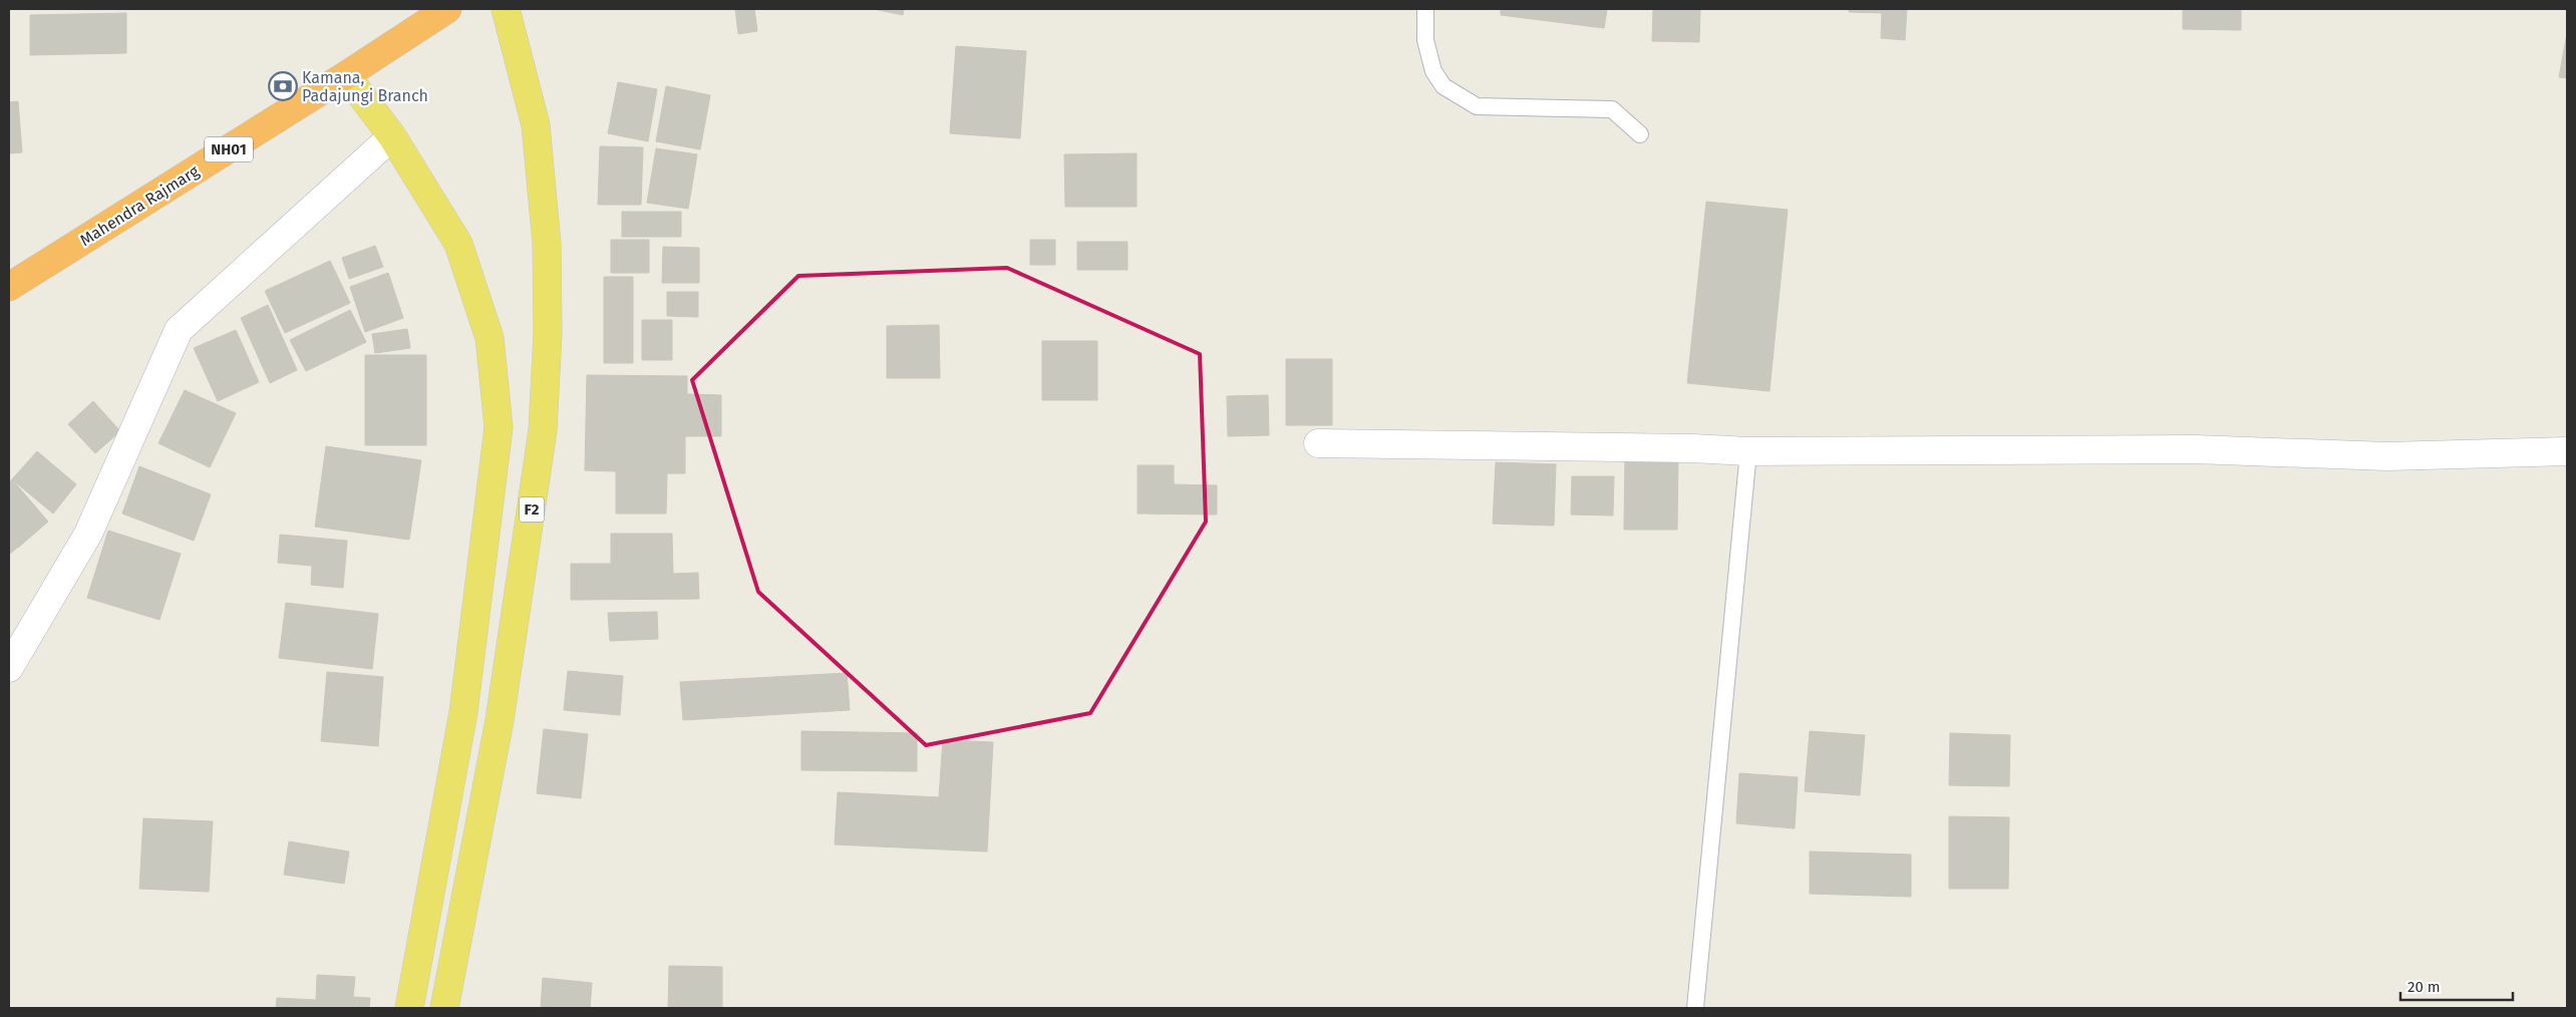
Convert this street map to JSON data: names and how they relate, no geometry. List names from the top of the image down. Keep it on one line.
{"streets":{"highway":["NH01","Mahendra Rajmarg"],"main road":["F2"]},"places":{"bank":["Kamana, Padajungi Branch"]},"scale_bar":"20 m"}
